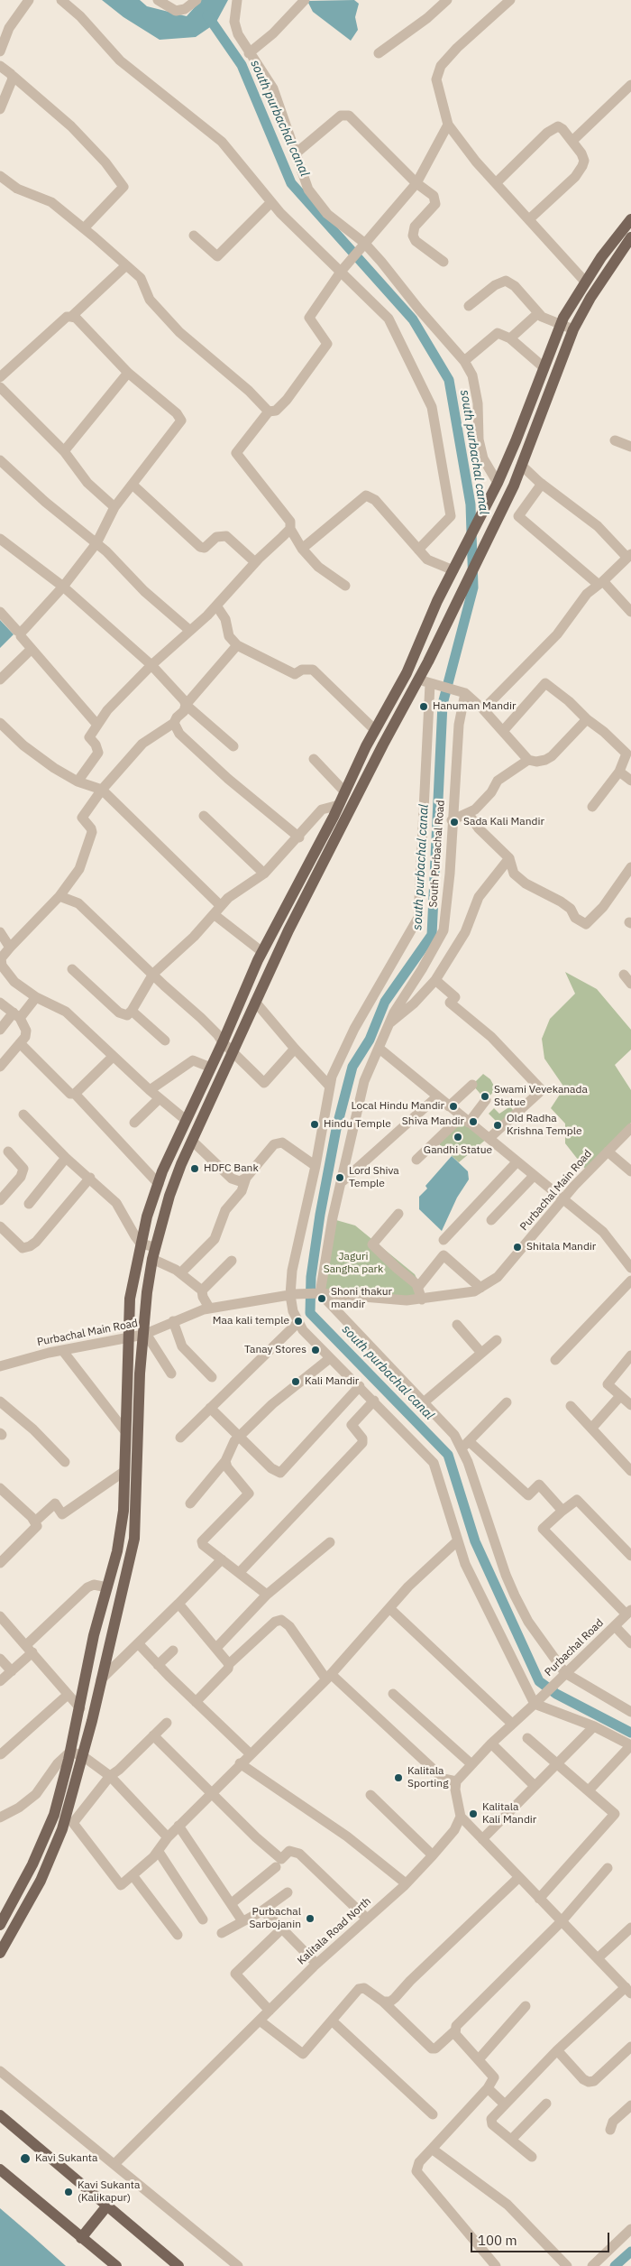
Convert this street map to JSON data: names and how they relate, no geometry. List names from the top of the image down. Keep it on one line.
{"streets":{"street":["South Purbachal Road","Purbachal Main Road","Purbachal Road","Kalitala Road North"]},"crossings":[["South Purbachal Road","Purbachal Main Road"]],"water":["south purbachal canal"],"parks":["Jaguri Sangha park"],"places":["Hanuman Mandir","Sada Kali Mandir","Swami Vevekanada Statue","Local Hindu Mandir","Shiva Mandir","Hindu Temple","Old Radha Krishna Temple","Gandhi Statue","HDFC Bank","Lord Shiva Temple","Shitala Mandir","Shoni thakur mandir","Maa kali temple","Tanay Stores","Kali Mandir","Kalitala Sporting","Kalitala Kali Mandir","Purbachal Sarbojanin","Kavi Sukanta","Kavi Sukanta (Kalikapur)"],"scale_bar":"100 m"}
